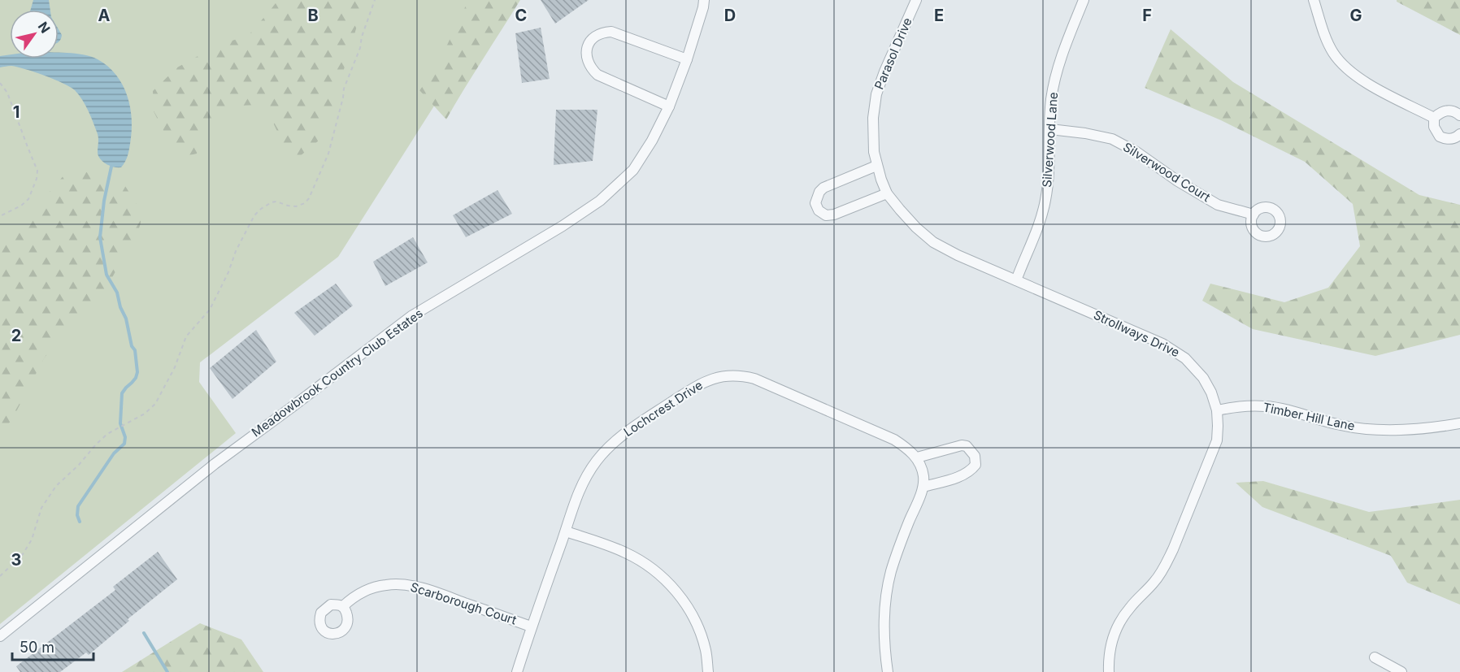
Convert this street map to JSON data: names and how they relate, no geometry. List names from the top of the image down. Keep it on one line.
{"streets":{"street":["Parasol Drive","Silverwood Lane","Silverwood Court","Strollways Drive","Meadowbrook Country Club Estates","Lochcrest Drive","Timber Hill Lane","Scarborough Court"]},"crossings":[["Parasol Drive","Strollways Drive"],["Silverwood Lane","Silverwood Court"],["Silverwood Lane","Strollways Drive"],["Strollways Drive","Timber Hill Lane"],["Lochcrest Drive","Scarborough Court"]],"scale_bar":"50 m","north":"top right","grid":{"columns":["A","B","C","D","E","F","G"],"rows":["1","2","3"]}}
